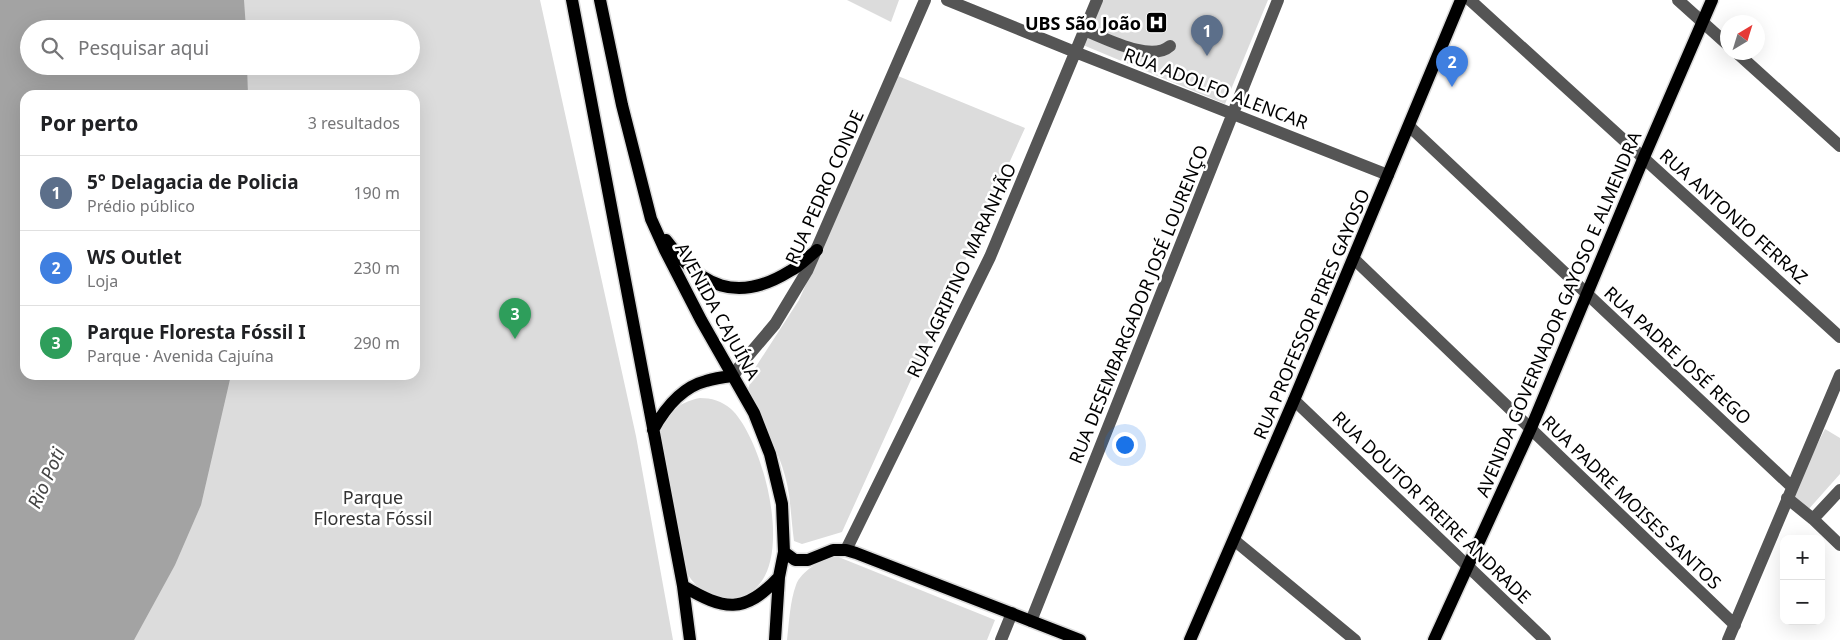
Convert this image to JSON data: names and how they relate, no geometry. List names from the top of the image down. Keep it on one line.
{"streets":{"main road":["AVENIDA CAJUÍNA","RUA PROFESSOR PIRES GAYOSO","AVENIDA GOVERNADOR GAYOSO E ALMENDRA"],"street":["RUA ADOLFO ALENCAR","RUA PEDRO CONDE","RUA ANTONIO FERRAZ","RUA AGRIPINO MARANHÃO","RUA DESEMBARGADOR JOSÉ LOURENÇO","RUA PADRE JOSÉ REGO","RUA PADRE MOISES SANTOS","RUA DOUTOR FREIRE ANDRADE"]},"crossings":[["RUA ADOLFO ALENCAR","RUA AGRIPINO MARANHÃO"],["RUA ADOLFO ALENCAR","RUA DESEMBARGADOR JOSÉ LOURENÇO"],["RUA ADOLFO ALENCAR","RUA PROFESSOR PIRES GAYOSO"],["RUA PEDRO CONDE","AVENIDA CAJUÍNA"],["RUA ANTONIO FERRAZ","AVENIDA GOVERNADOR GAYOSO E ALMENDRA"],["RUA PROFESSOR PIRES GAYOSO","RUA PADRE JOSÉ REGO"],["RUA PROFESSOR PIRES GAYOSO","RUA PADRE MOISES SANTOS"],["RUA PROFESSOR PIRES GAYOSO","RUA DOUTOR FREIRE ANDRADE"],["AVENIDA GOVERNADOR GAYOSO E ALMENDRA","RUA PADRE JOSÉ REGO"],["AVENIDA GOVERNADOR GAYOSO E ALMENDRA","RUA PADRE MOISES SANTOS"],["AVENIDA GOVERNADOR GAYOSO E ALMENDRA","RUA DOUTOR FREIRE ANDRADE"]],"water":["Rio Poti"],"parks":["Parque Floresta Fóssil"],"places":{"hospital":["UBS São João"]},"north":"top right","page":{"pins":["1","2","3"],"search":"Pesquisar aqui","heading":["Por perto","3 resultados"],"list":[{"mark":"1","name":"5° Delagacia de Policia","note":"Prédio público","value":"190 m"},{"mark":"2","name":"WS Outlet","note":"Loja","value":"230 m"},{"mark":"3","name":"Parque Floresta Fóssil I","note":"Parque · Avenida Cajuína","value":"290 m"}],"map_buttons":["+","−"]}}
